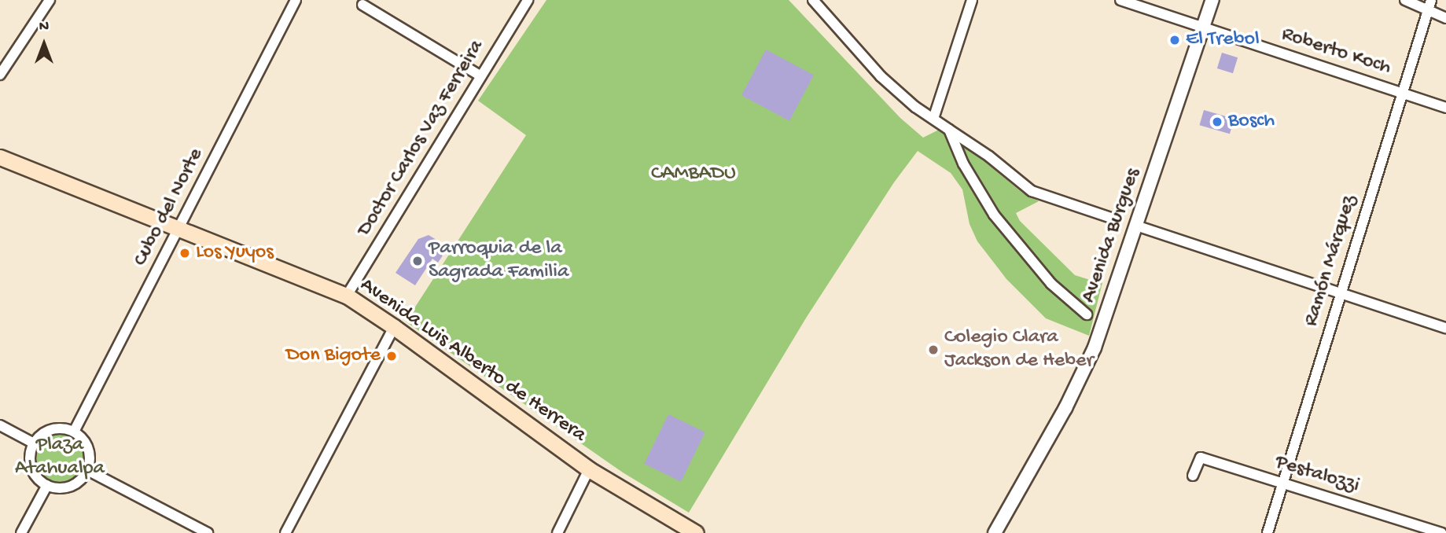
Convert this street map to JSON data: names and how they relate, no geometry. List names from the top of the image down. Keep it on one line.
{"streets":{"main road":["Avenida Luis Alberto de Herrera"],"street":["Roberto Koch","Doctor Carlos Vaz Ferreira","Cubo del Norte","Avenida Burgues","Ramón Márquez","Pestalozzi"]},"crossings":[["Roberto Koch","Avenida Burgues"],["Roberto Koch","Ramón Márquez"],["Doctor Carlos Vaz Ferreira","Avenida Luis Alberto de Herrera"],["Cubo del Norte","Avenida Luis Alberto de Herrera"],["Ramón Márquez","Pestalozzi"]],"parks":["CAMBADU","Plaza Atahualpa"],"places":["El Trebol","Bosch","Los Yuyos","Parroquia de la Sagrada Familia","Colegio Clara Jackson de Heber","Don Bigote"],"north":"top"}
